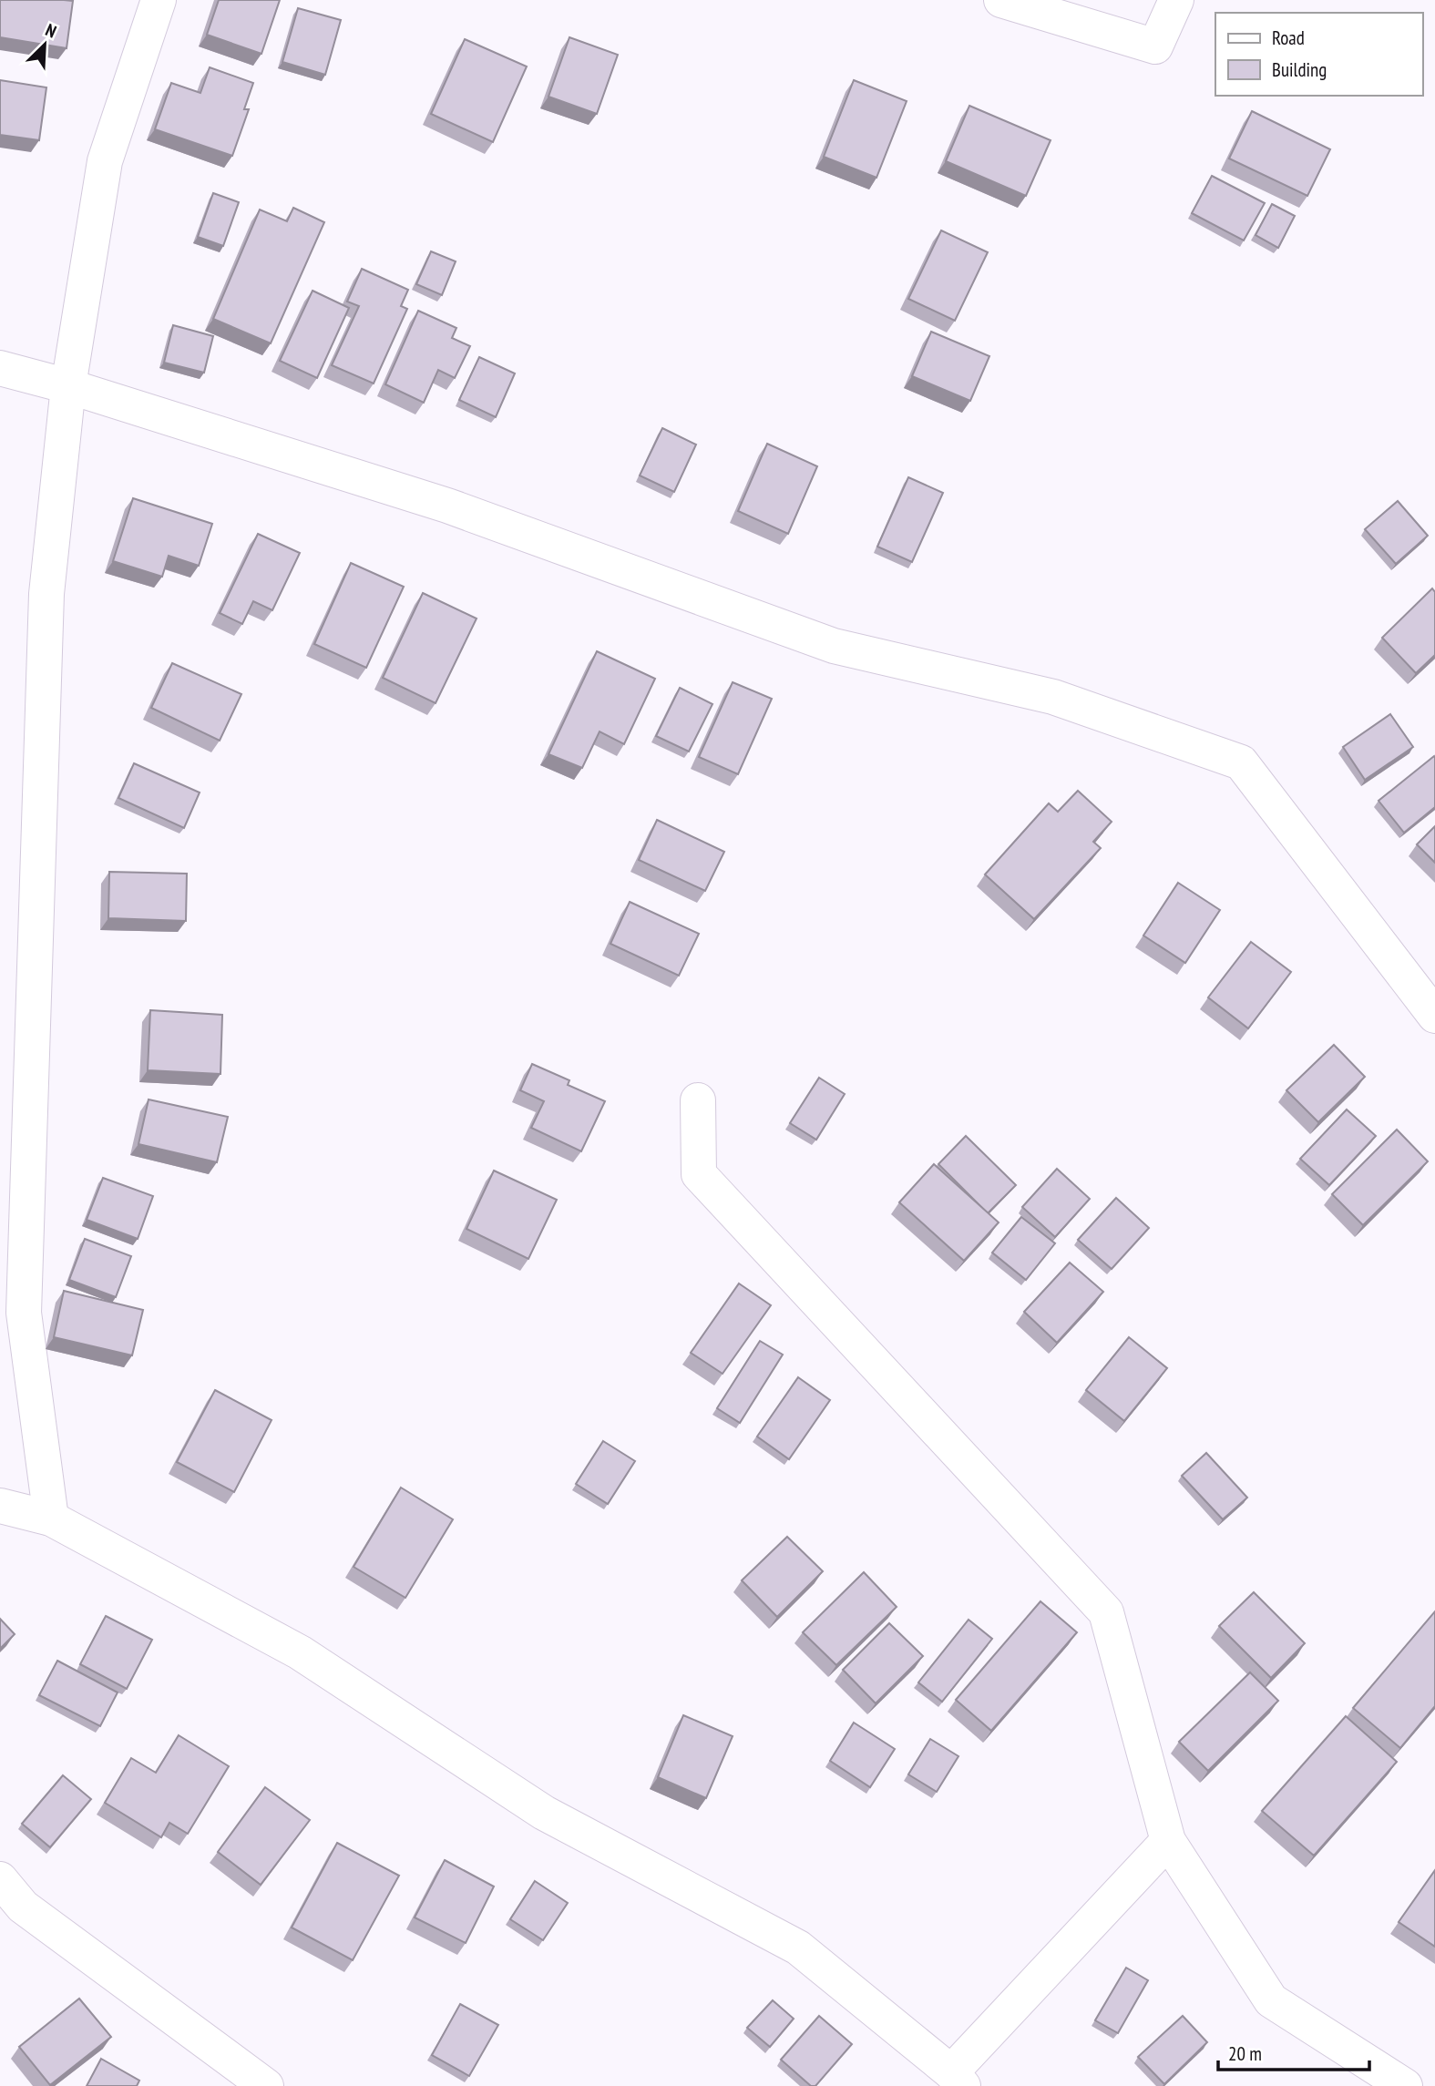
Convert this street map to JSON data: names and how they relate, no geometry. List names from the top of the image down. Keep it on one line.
{"legend":["Road","Building"],"scale_bar":"20 m","north":"top right"}
